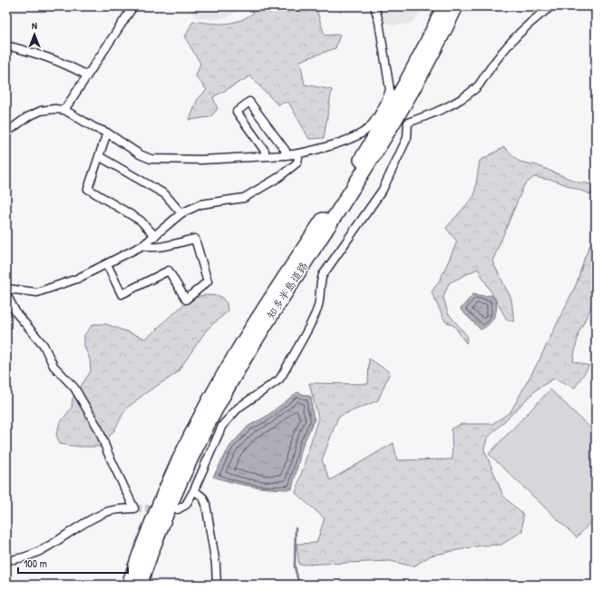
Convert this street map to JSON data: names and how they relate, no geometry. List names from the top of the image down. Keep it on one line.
{"streets":{"highway":["知多半島道路"]},"scale_bar":"100 m","north":"top"}
